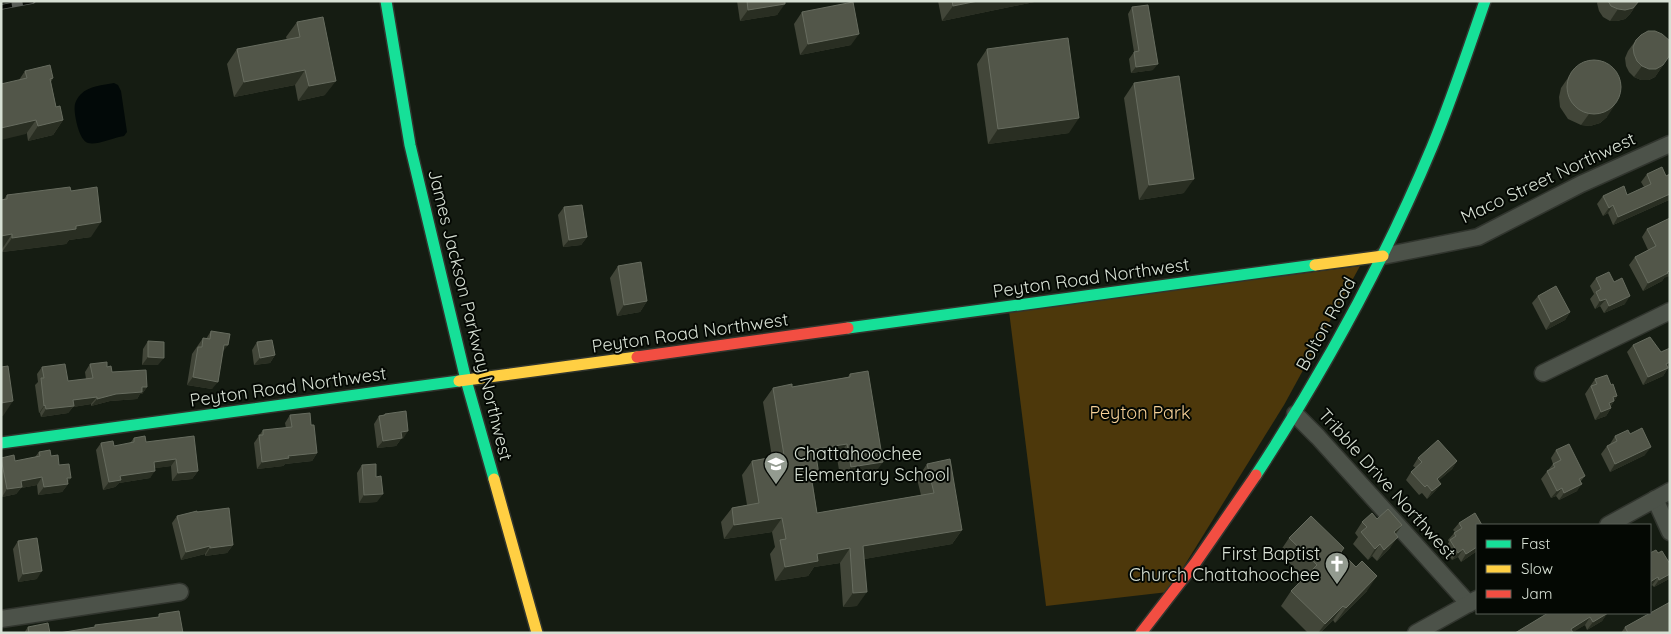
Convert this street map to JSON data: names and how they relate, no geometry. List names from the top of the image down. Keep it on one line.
{"streets":{"street":["Maco Street Northwest","Peyton Road Northwest","James Jackson Parkway Northwest","Bolton Road","Tribble Drive Northwest"]},"crossings":[["Maco Street Northwest","Peyton Road Northwest"],["Maco Street Northwest","Bolton Road"],["Peyton Road Northwest","James Jackson Parkway Northwest"],["Peyton Road Northwest","Bolton Road"],["Bolton Road","Tribble Drive Northwest"]],"parks":["Peyton Park"],"places":{"school or university":["Chattahoochee Elementary School"],"church":["First Baptist Church Chattahoochee"]},"legend":["Fast","Slow","Jam"]}
